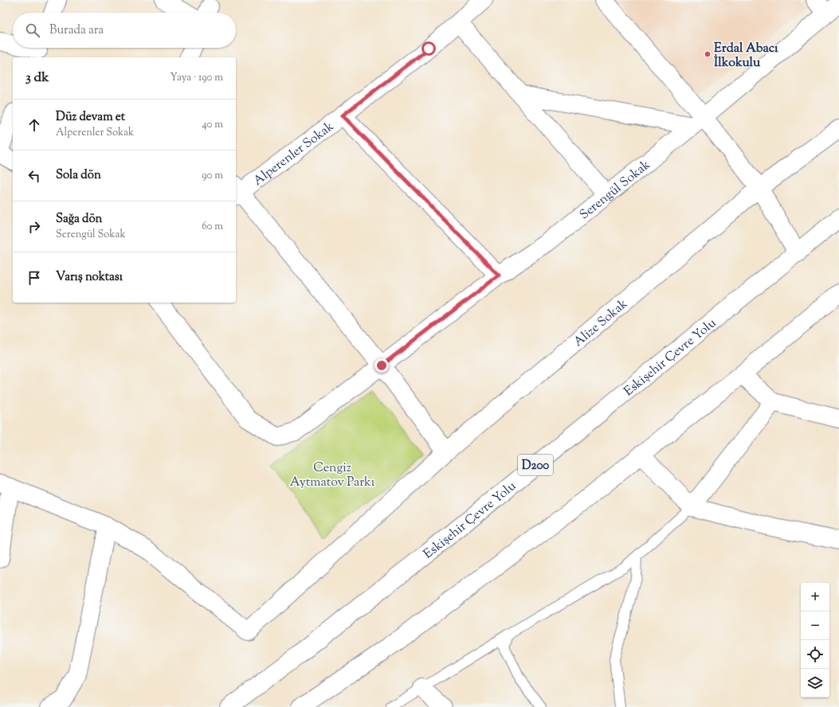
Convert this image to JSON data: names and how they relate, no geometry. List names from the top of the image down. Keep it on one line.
{"streets":{"main road":["Alperenler Sokak","Serengül Sokak","Alize Sokak","Eskişehir Çevre Yolu","D200"]},"parks":["Cengiz Aytmatov Parkı"],"places":["Erdal Abacı İlkokulu"],"page":{"search":"Burada ara","heading":["3 dk","Yaya · 190 m"],"list":[["Düz devam et","Alperenler Sokak","40 m"],["Sola dön","90 m"],["Sağa dön","Serengül Sokak","60 m"],"Varış noktası"],"map_buttons":["+","−"]}}
